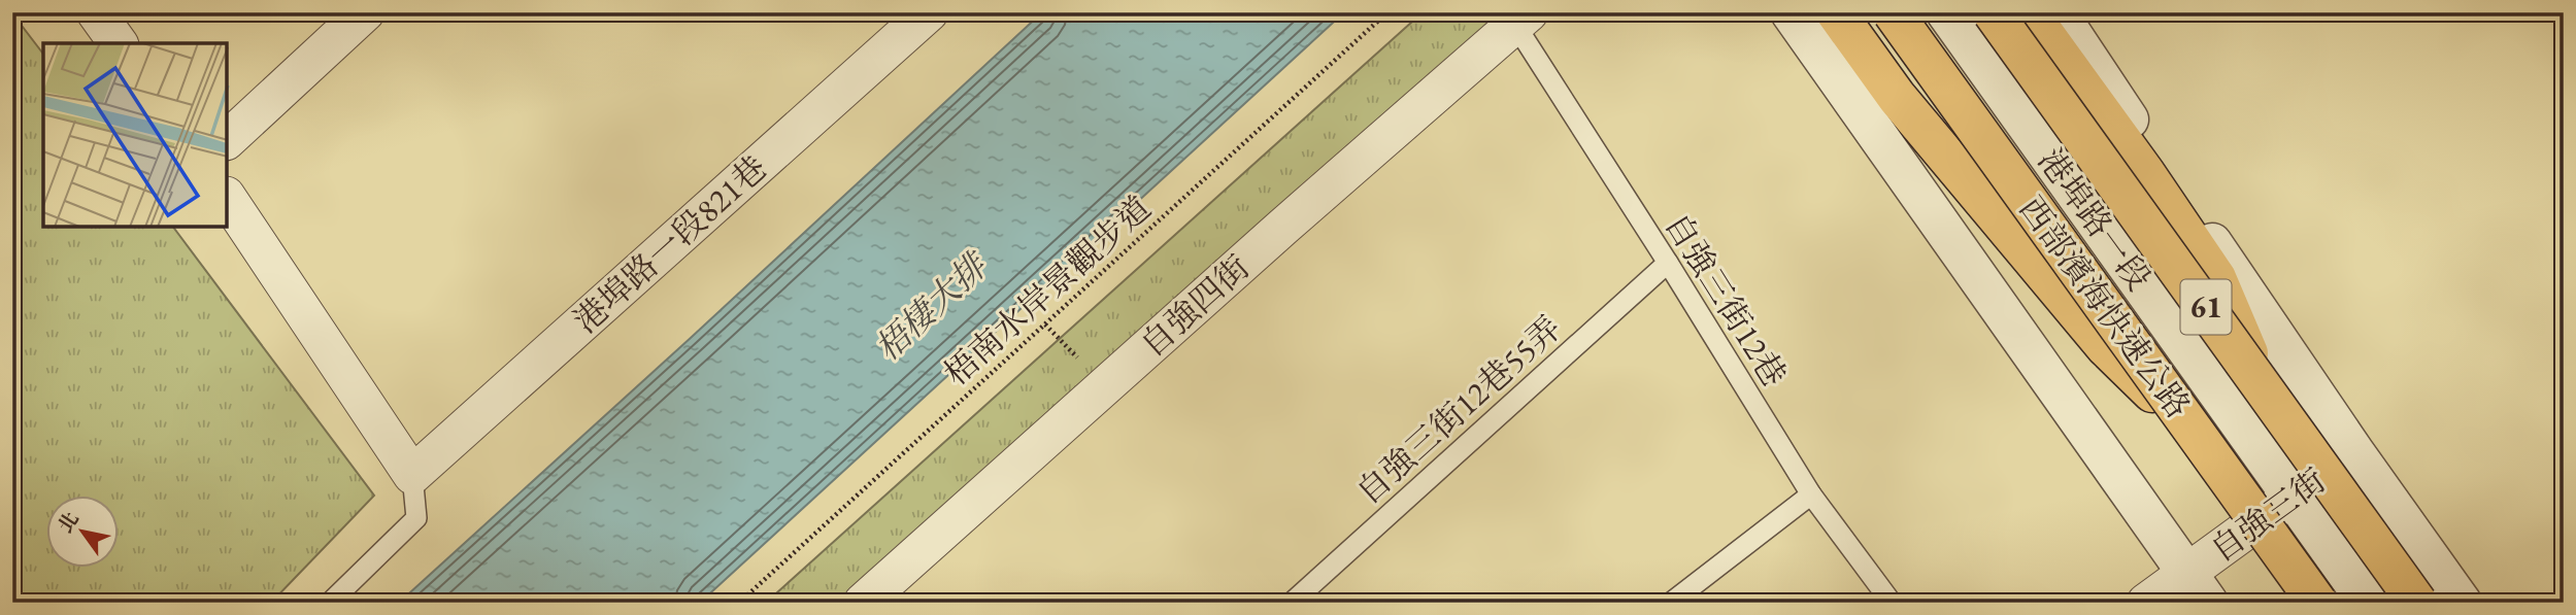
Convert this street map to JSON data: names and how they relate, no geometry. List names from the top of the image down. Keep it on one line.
{"streets":{"highway":["西部濱海快速公路","61"],"street":["港埠路一段","港埠路一段821巷","自強四街","自強三街"],"lane":["自強三街12巷","自強三街12巷55弄"],"path":["梧南水岸景觀步道"]},"crossings":[["港埠路一段","自強三街"],["自強三街12巷","自強四街"],["自強三街12巷","自強三街12巷55弄"]],"water":["梧棲大排"],"north":"top left"}
